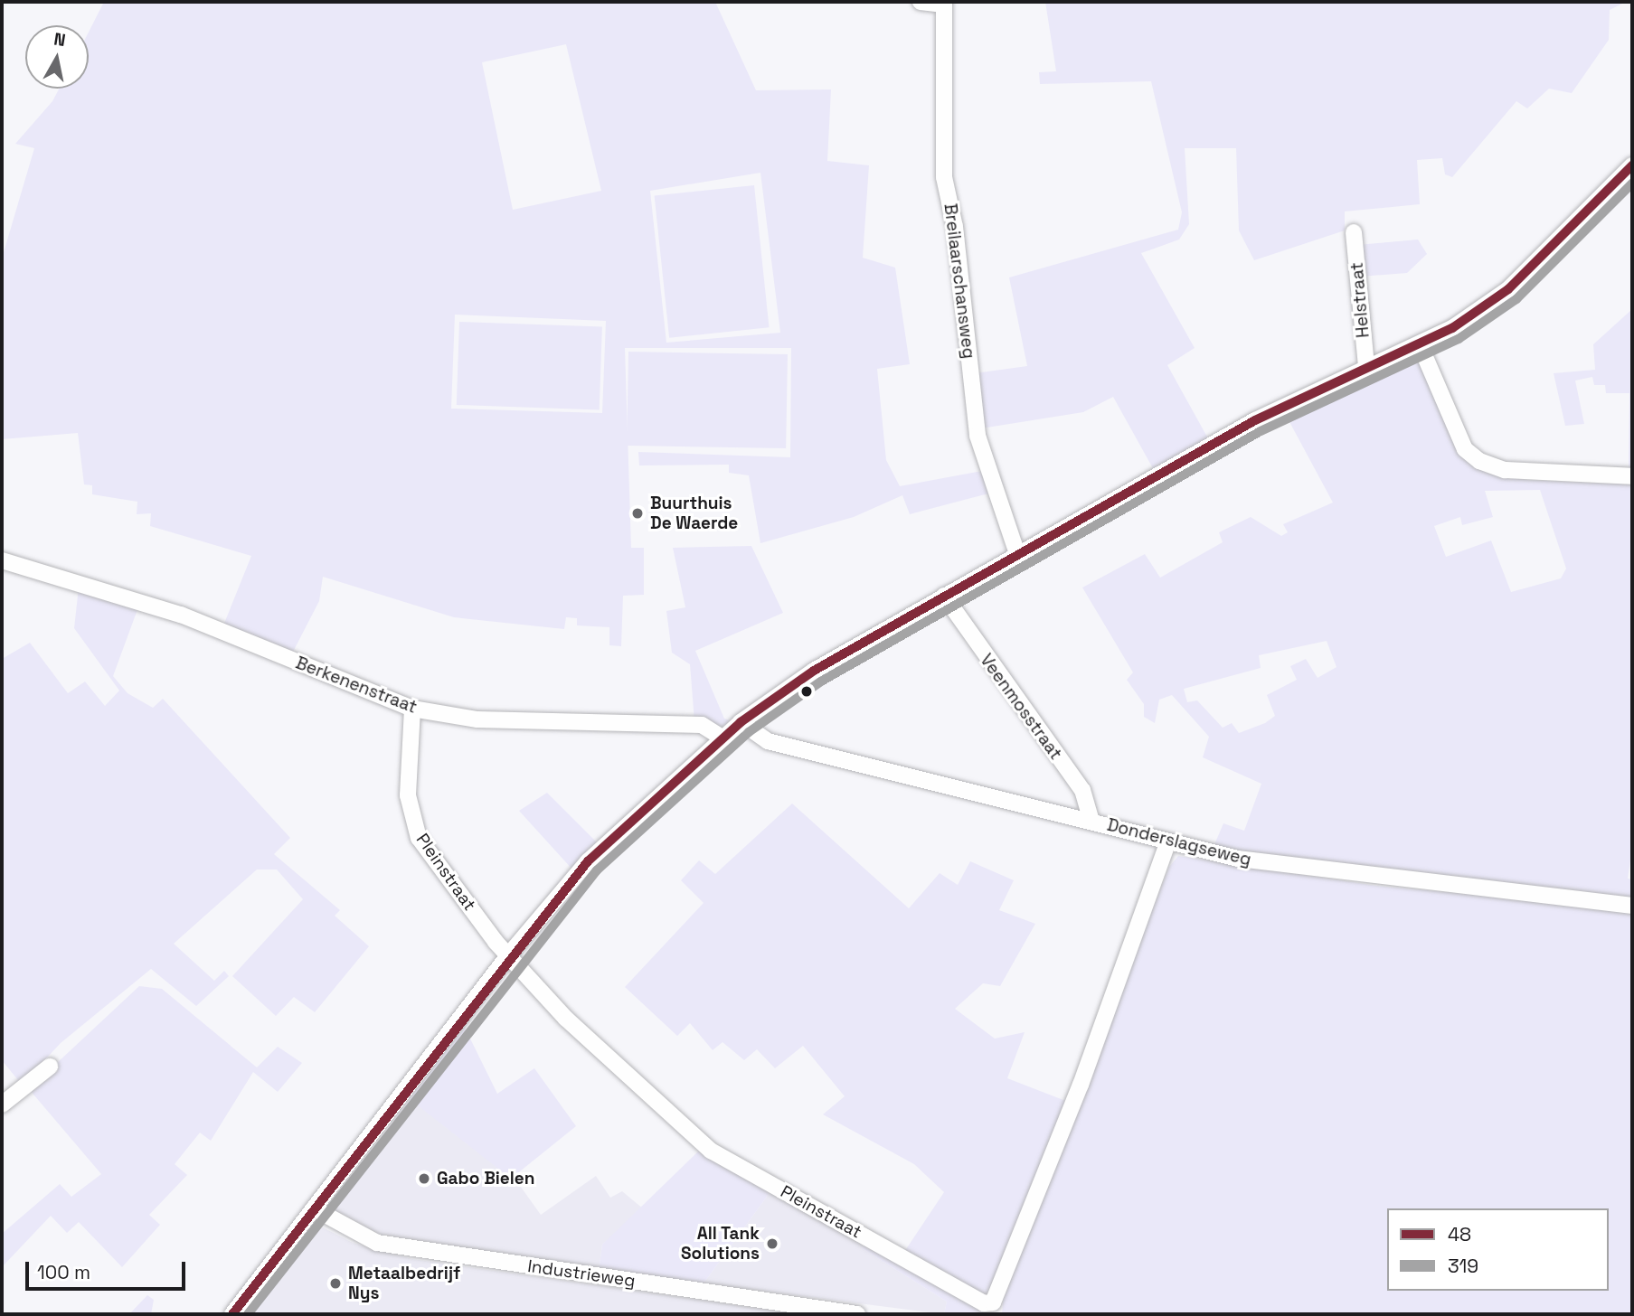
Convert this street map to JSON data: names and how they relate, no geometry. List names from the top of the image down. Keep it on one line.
{"streets":{"street":["Breilaarschansweg","Helstraat","Berkenenstraat","Veenmosstraat","Donderslagseweg","Pleinstraat","Industrieweg"]},"crossings":[["Berkenenstraat","Pleinstraat"],["Veenmosstraat","Donderslagseweg"],["Donderslagseweg","Pleinstraat"]],"places":["Buurthuis De Waerde","Gabo Bielen","All Tank Solutions","Metaalbedrijf Nys"],"lines":["transit line 48","transit line 319"],"legend":["48","319"],"scale_bar":"100 m","north":"top"}
